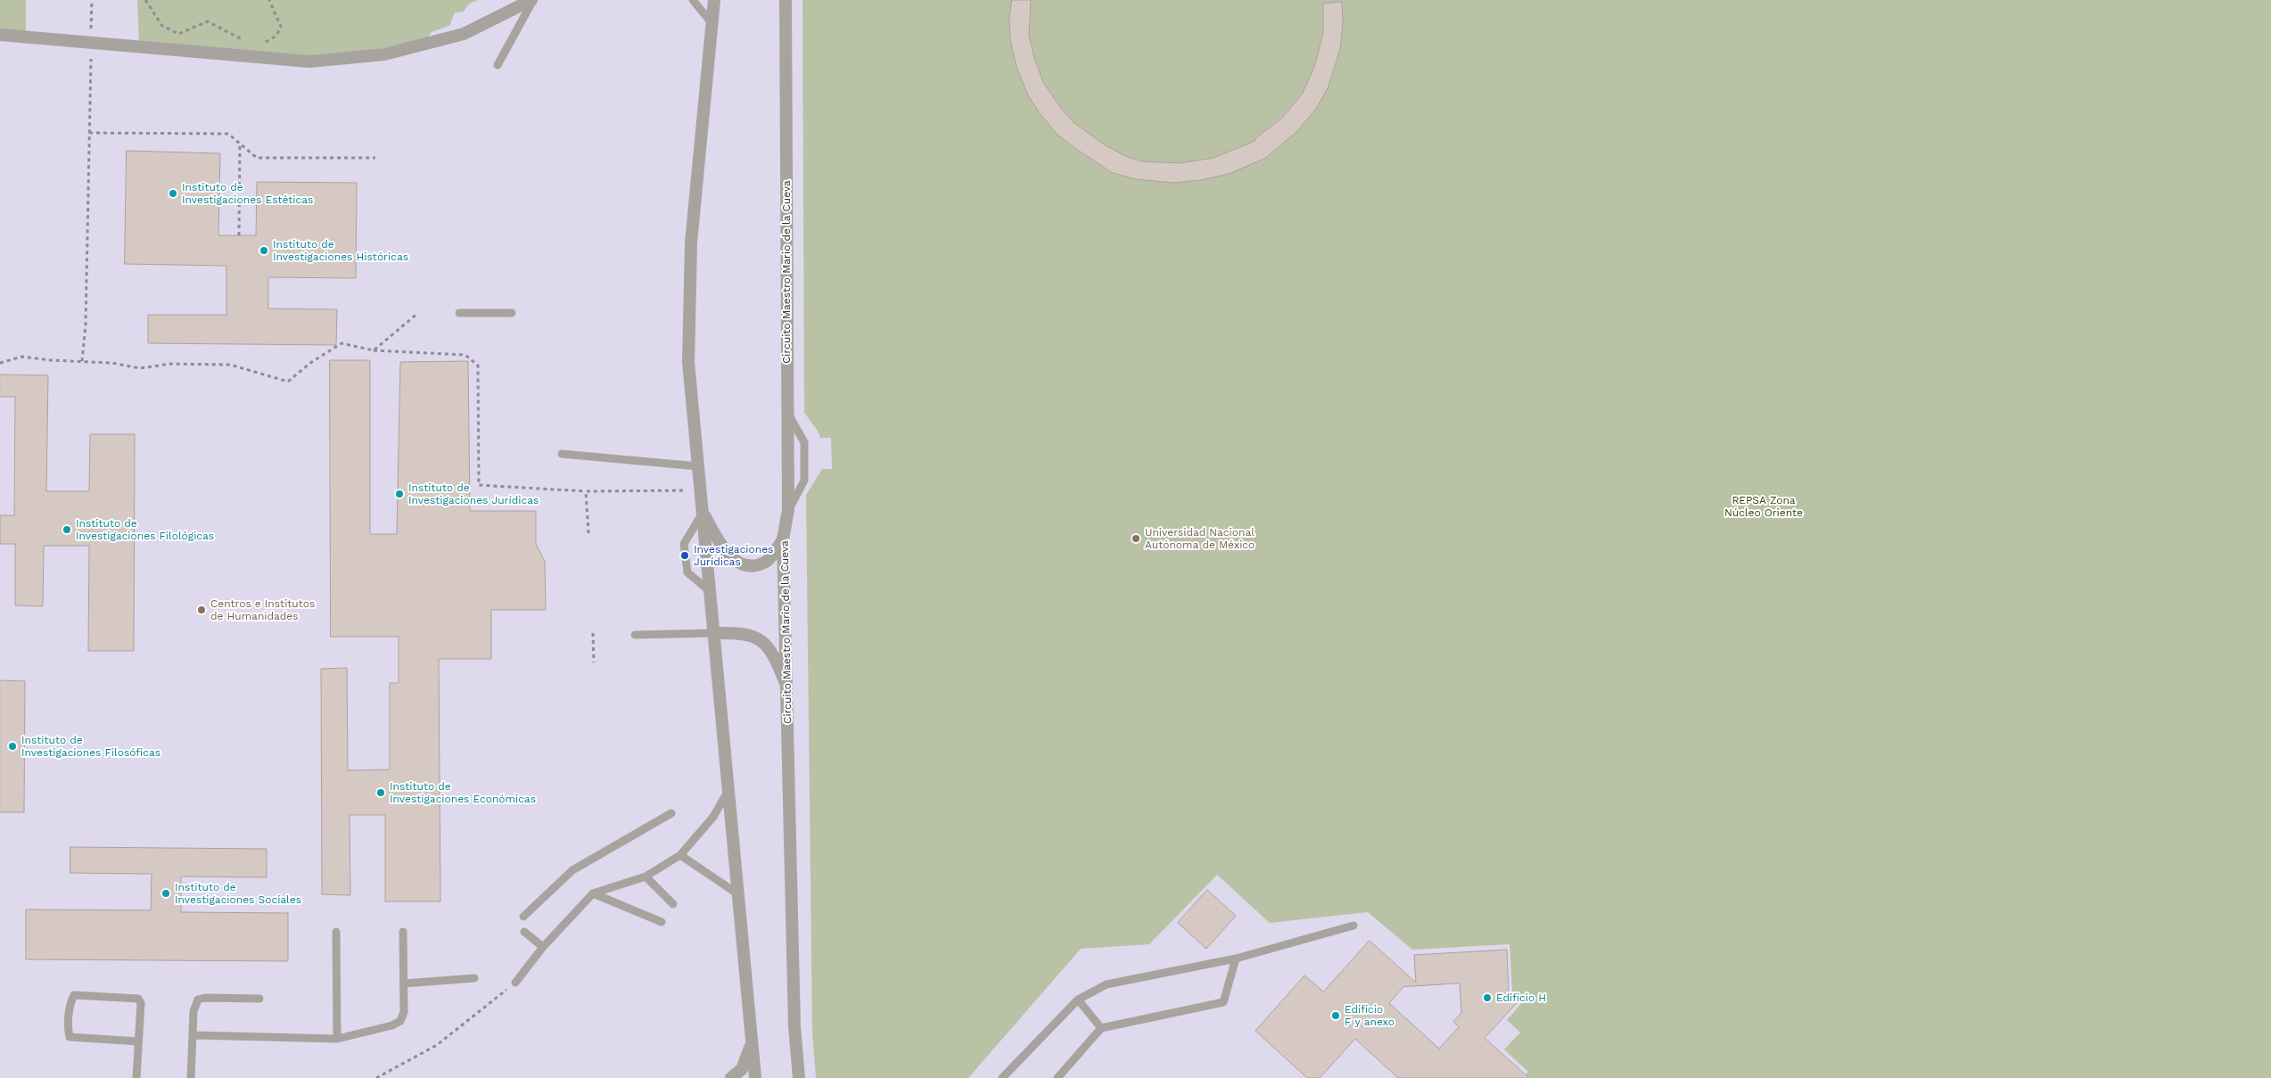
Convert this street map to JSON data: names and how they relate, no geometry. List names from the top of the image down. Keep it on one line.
{"streets":{"street":["Circuito Maestro Mario de la Cueva"]},"parks":["REPSA Zona Núcleo Oriente"],"places":["Instituto de Investigaciones Estéticas","Instituto de Investigaciones Históricas","Instituto de Investigaciones Jurídicas","Instituto de Investigaciones Filológicas","Universidad Nacional Autónoma de México","Investigaciones Jurídicas","Centros e Institutos de Humanidades","Instituto de Investigaciones Filosóficas","Instituto de Investigaciones Económicas","Instituto de Investigaciones Sociales","Edificio H","Edificio F y anexo"]}
